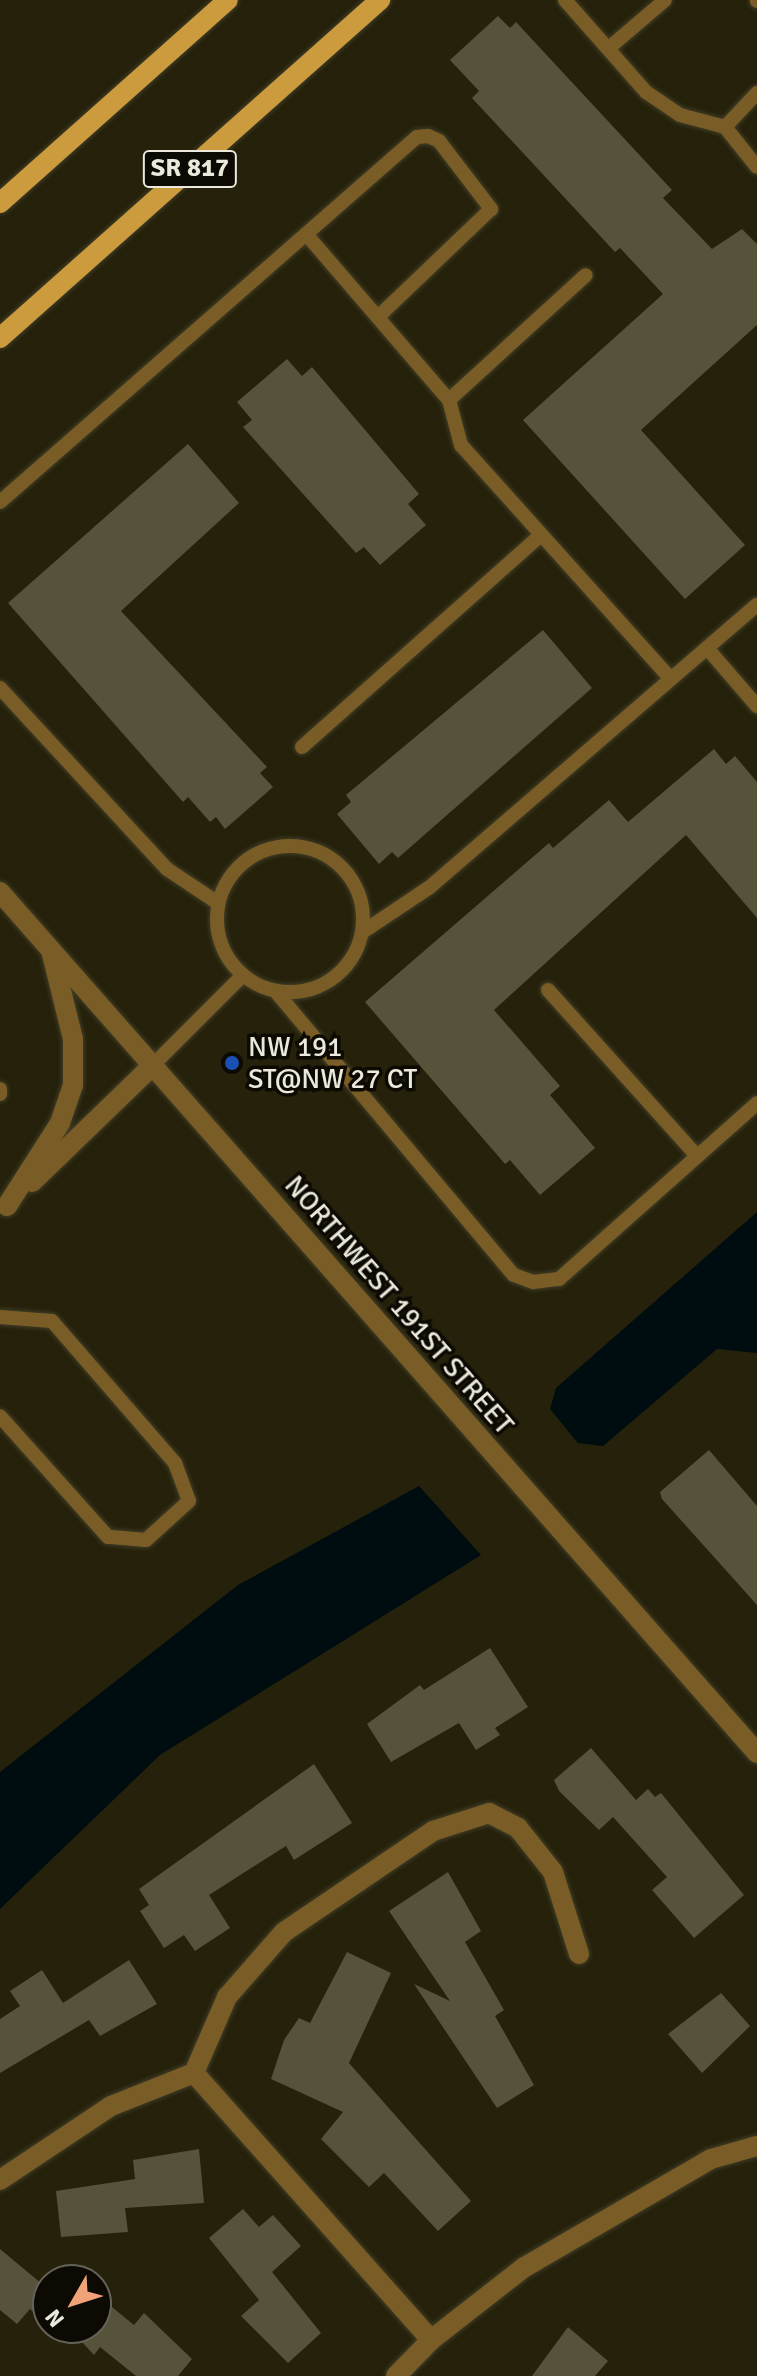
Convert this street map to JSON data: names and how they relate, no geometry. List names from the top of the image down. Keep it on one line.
{"streets":{"main road":["SR 817"],"street":["NORTHWEST 191ST STREET"]},"places":["NW 191 ST@NW 27 CT"],"north":"bottom left"}
